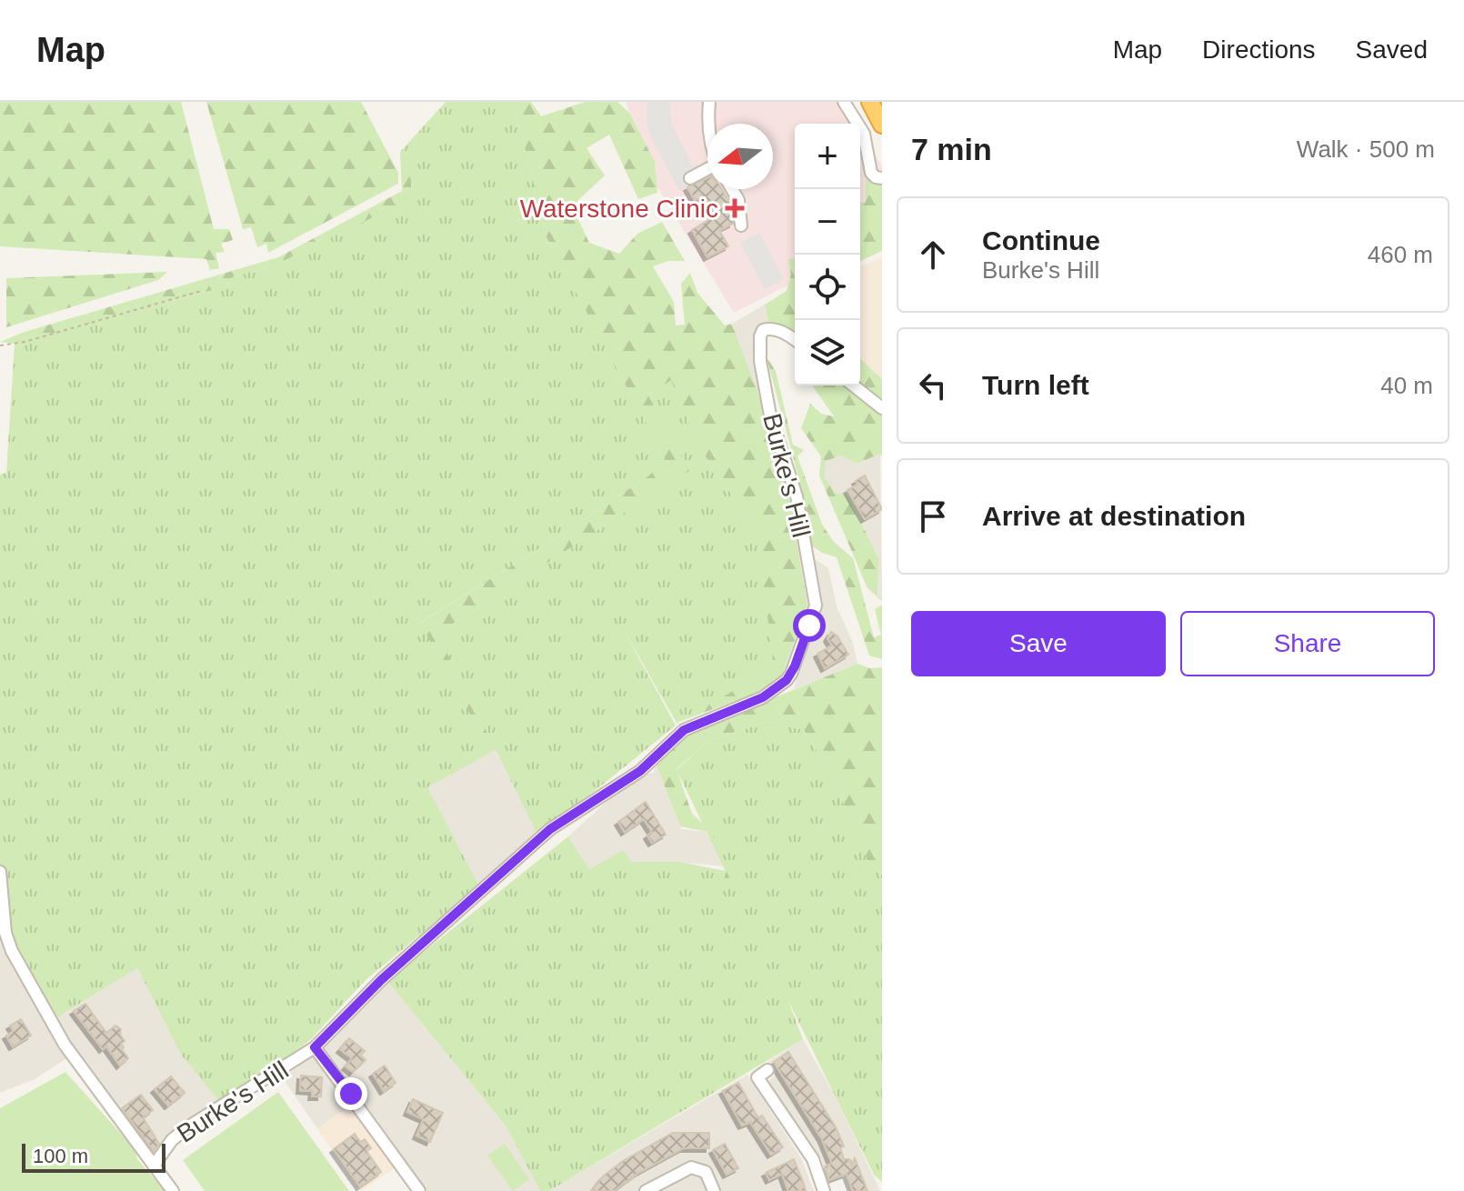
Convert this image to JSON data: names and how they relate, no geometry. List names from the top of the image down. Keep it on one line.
{"streets":{"street":["Burke's Hill"]},"places":{"health":["Waterstone Clinic"]},"scale_bar":"100 m","north":"left","page":{"header":"Map","nav":["Map","Directions","Saved"],"heading":["7 min","Walk · 500 m"],"map_buttons":["+","−"],"list":[["Continue","Burke's Hill","460 m"],["Turn left","40 m"],"Arrive at destination"],"buttons":["Save","Share"],"scale":"100 m"}}
